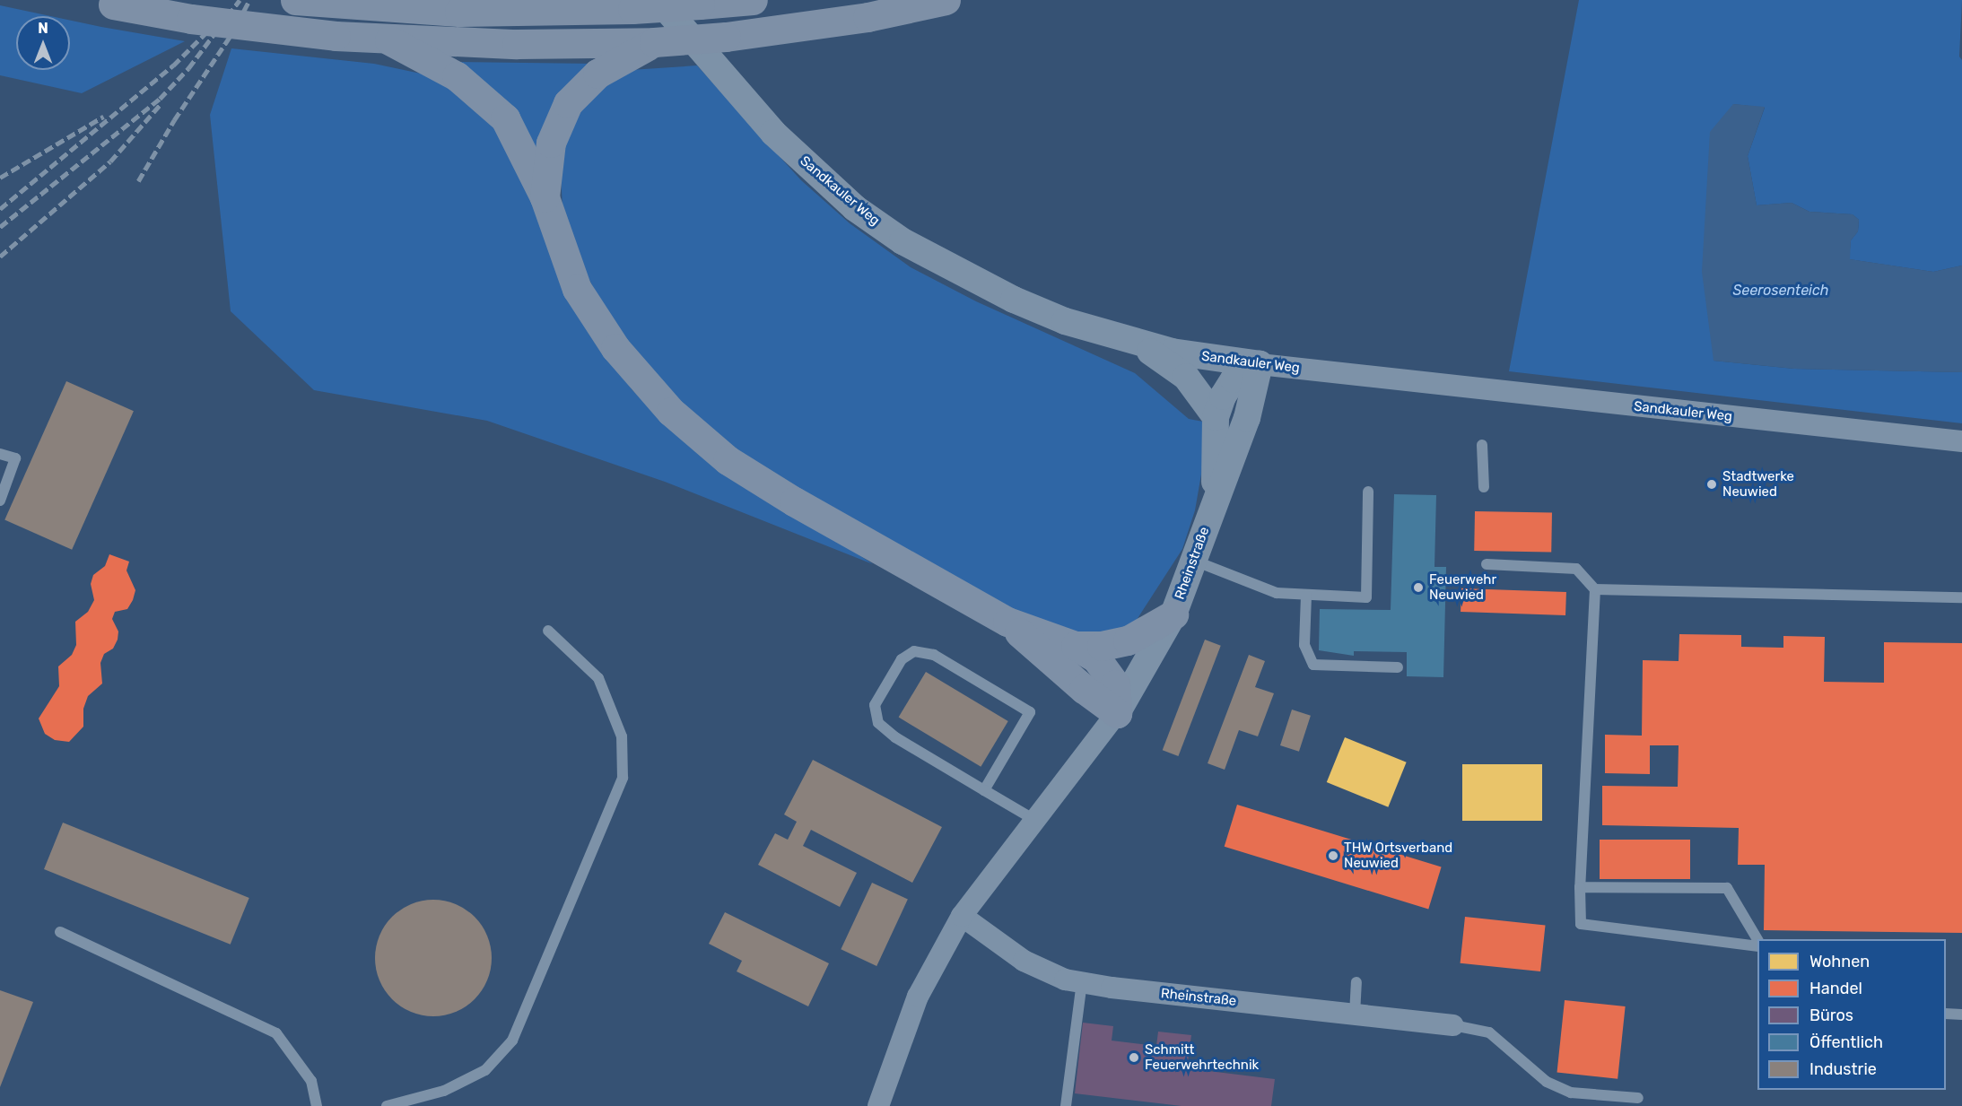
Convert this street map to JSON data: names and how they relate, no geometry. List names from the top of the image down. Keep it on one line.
{"streets":{"street":["Sandkauler Weg","Rheinstraße"]},"crossings":[["Sandkauler Weg","Rheinstraße"]],"water":["Seerosenteich"],"places":["Stadtwerke Neuwied","Feuerwehr Neuwied","THW Ortsverband Neuwied","Schmitt Feuerwehrtechnik"],"legend":["Wohnen","Handel","Büros","Öffentlich","Industrie"],"north":"top"}
